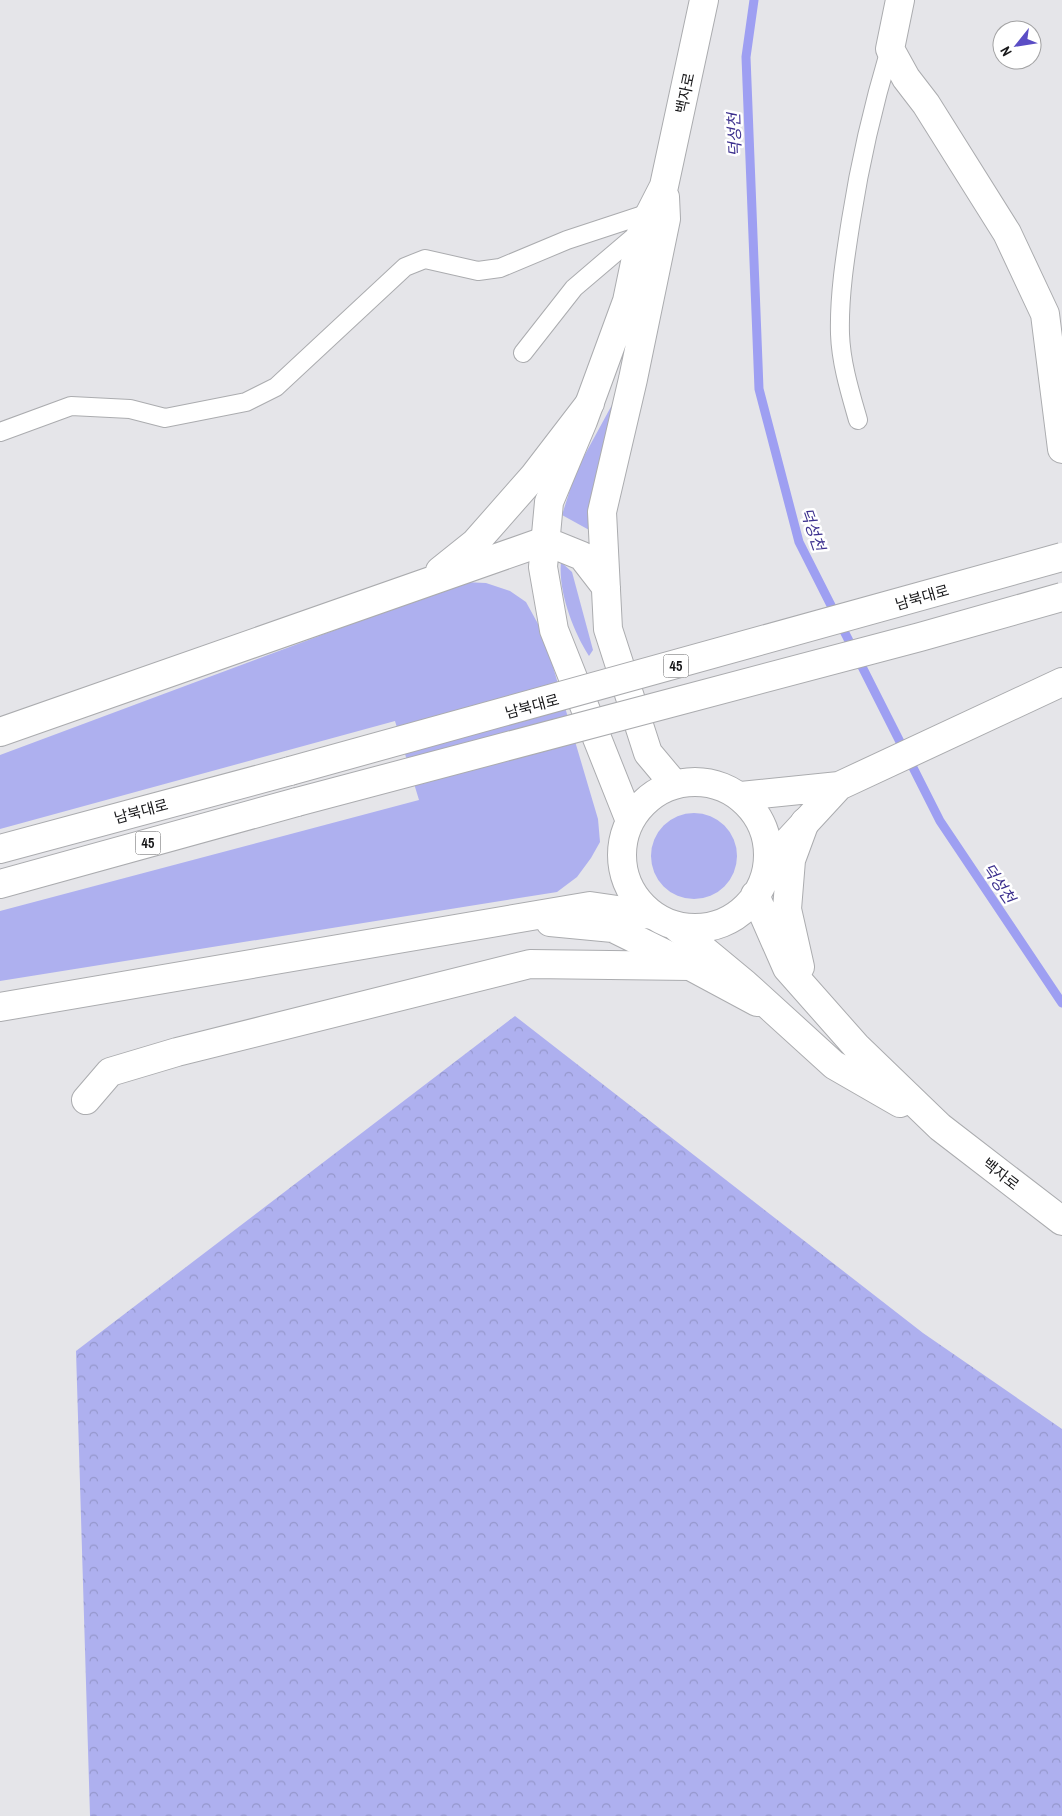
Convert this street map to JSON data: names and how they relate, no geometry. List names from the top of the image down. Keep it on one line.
{"streets":{"main road":["백자로","남북대로","45"]},"water":["덕성천"],"north":"bottom left"}
